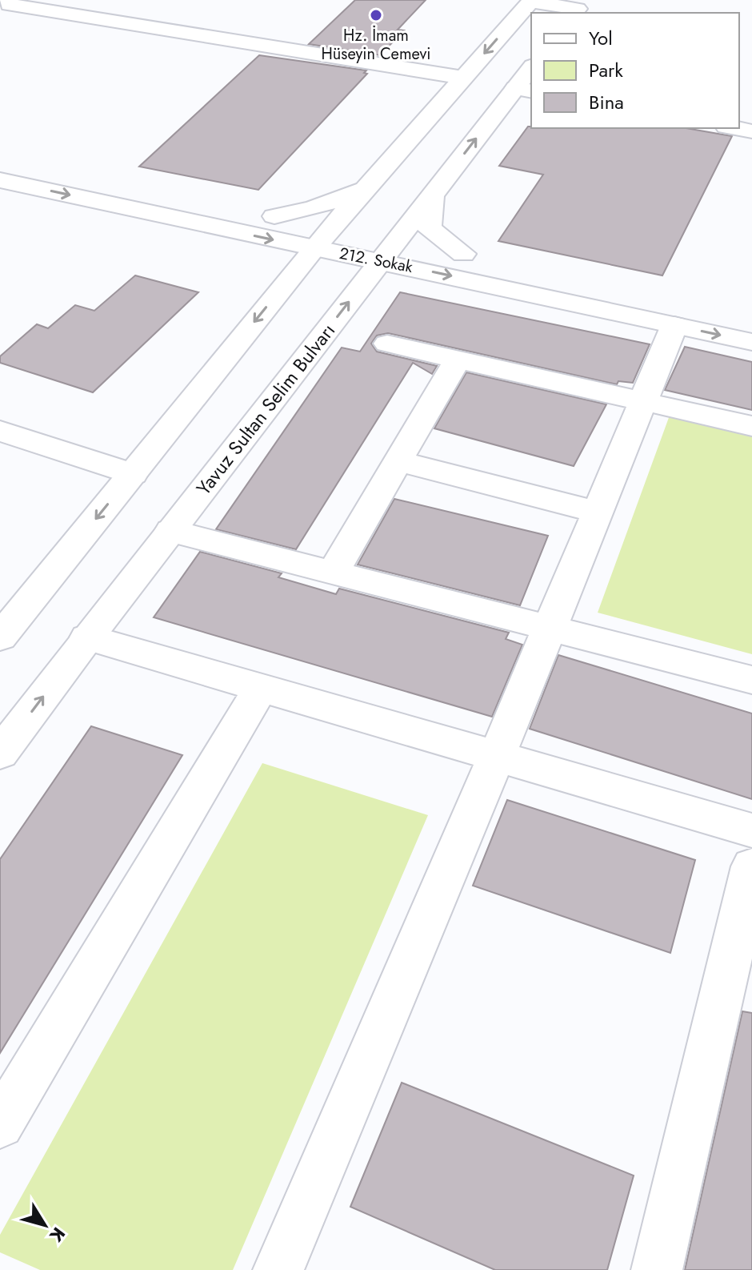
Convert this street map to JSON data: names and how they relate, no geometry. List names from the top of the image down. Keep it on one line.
{"streets":{"street":["212. Sokak","Yavuz Sultan Selim Bulvarı"]},"crossings":[["212. Sokak","Yavuz Sultan Selim Bulvarı"]],"places":["Hz. İmam Hüseyin Cemevi"],"legend":["Yol","Park","Bina"],"north":"bottom right"}
